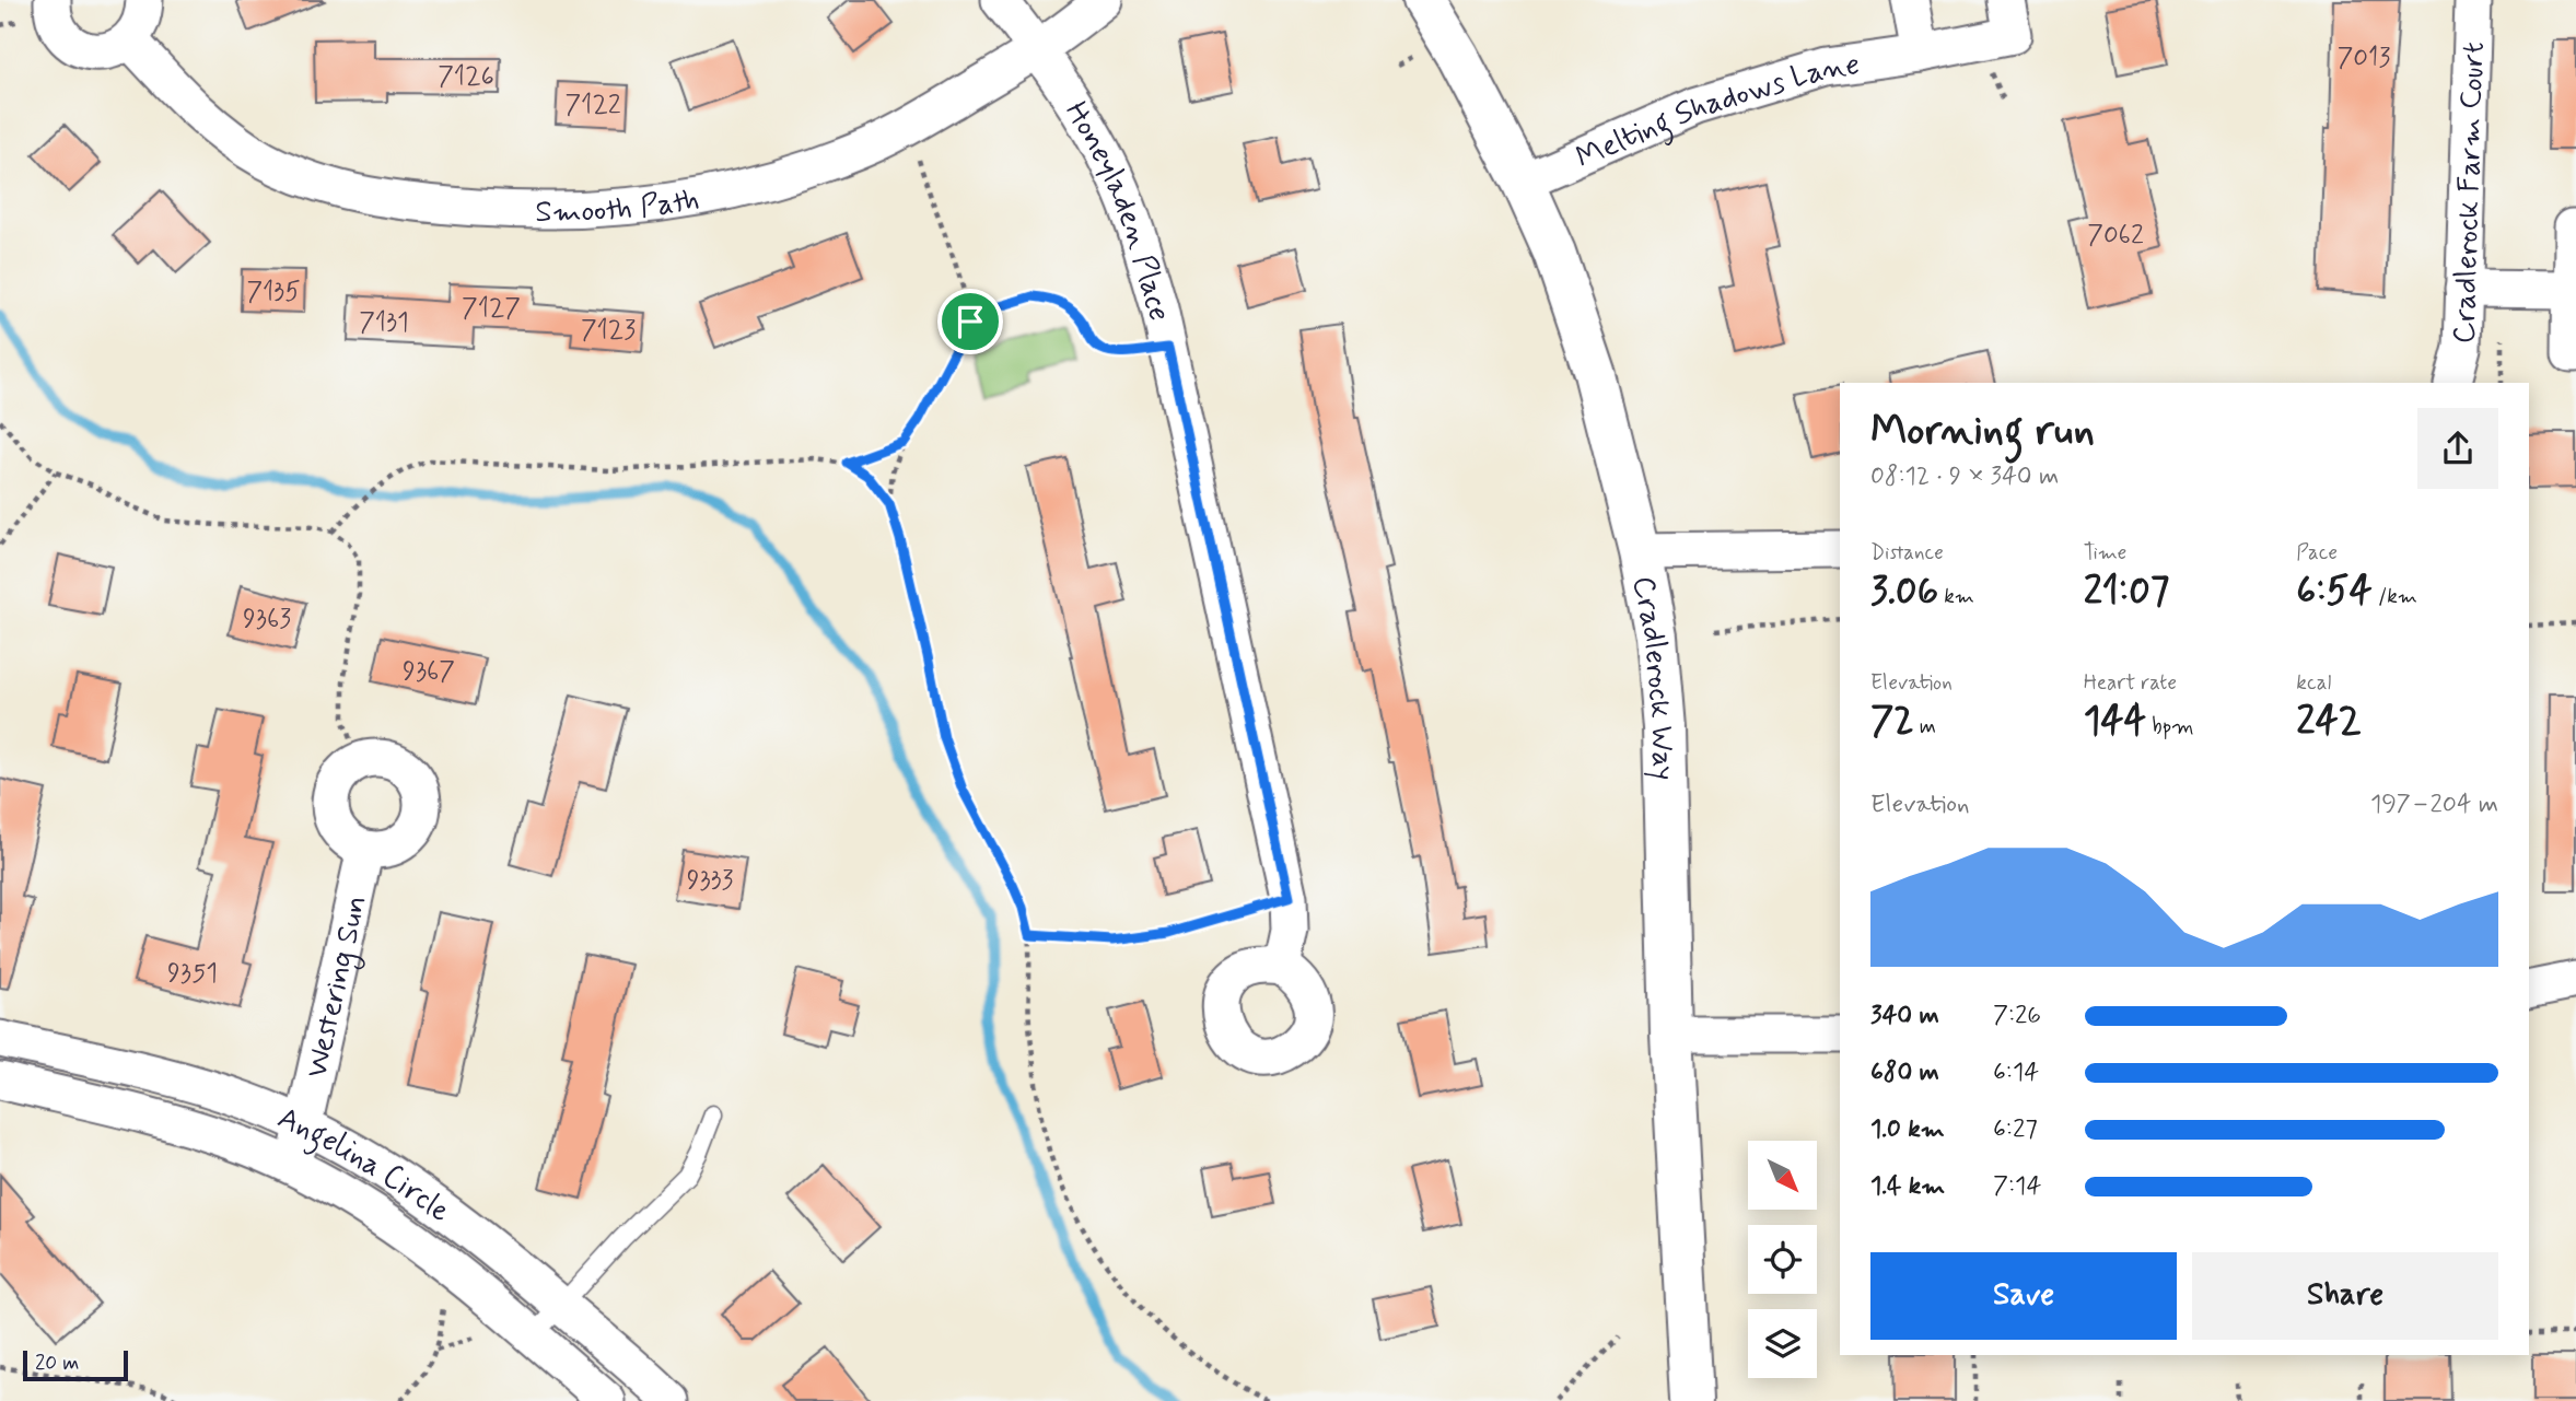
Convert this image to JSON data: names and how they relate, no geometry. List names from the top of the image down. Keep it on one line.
{"streets":{"street":["Melting Shadows Lane","Cradlerock Farm Court","Smooth Path","Honeyladen Place","Cradlerock Way","Westering Sun","Angelina Circle"]},"crossings":[["Melting Shadows Lane","Cradlerock Way"],["Smooth Path","Honeyladen Place"],["Westering Sun","Angelina Circle"]],"house_numbers":["7013","7126","7122","7062","7135","7127","7131","7123","9363","9367","9333","9351"],"scale_bar":"20 m","north":"bottom right","page":{"heading":["Morning run","08:12 · 9 × 340 m"],"stats":[["Distance","3.06 km"],["Time","21:07"],["Pace","6:54 /km"],["Elevation","72 m"],["Heart rate","144 bpm"],["kcal","242"]],"chart":["Elevation","197–204 m"],"list":[{"name":"340 m","note":"7:26"},{"name":"680 m","note":"6:14"},{"name":"1.0 km","note":"6:27"},{"name":"1.4 km","note":"7:14"}],"buttons":["Save","Share"],"scale":"20 m"}}
